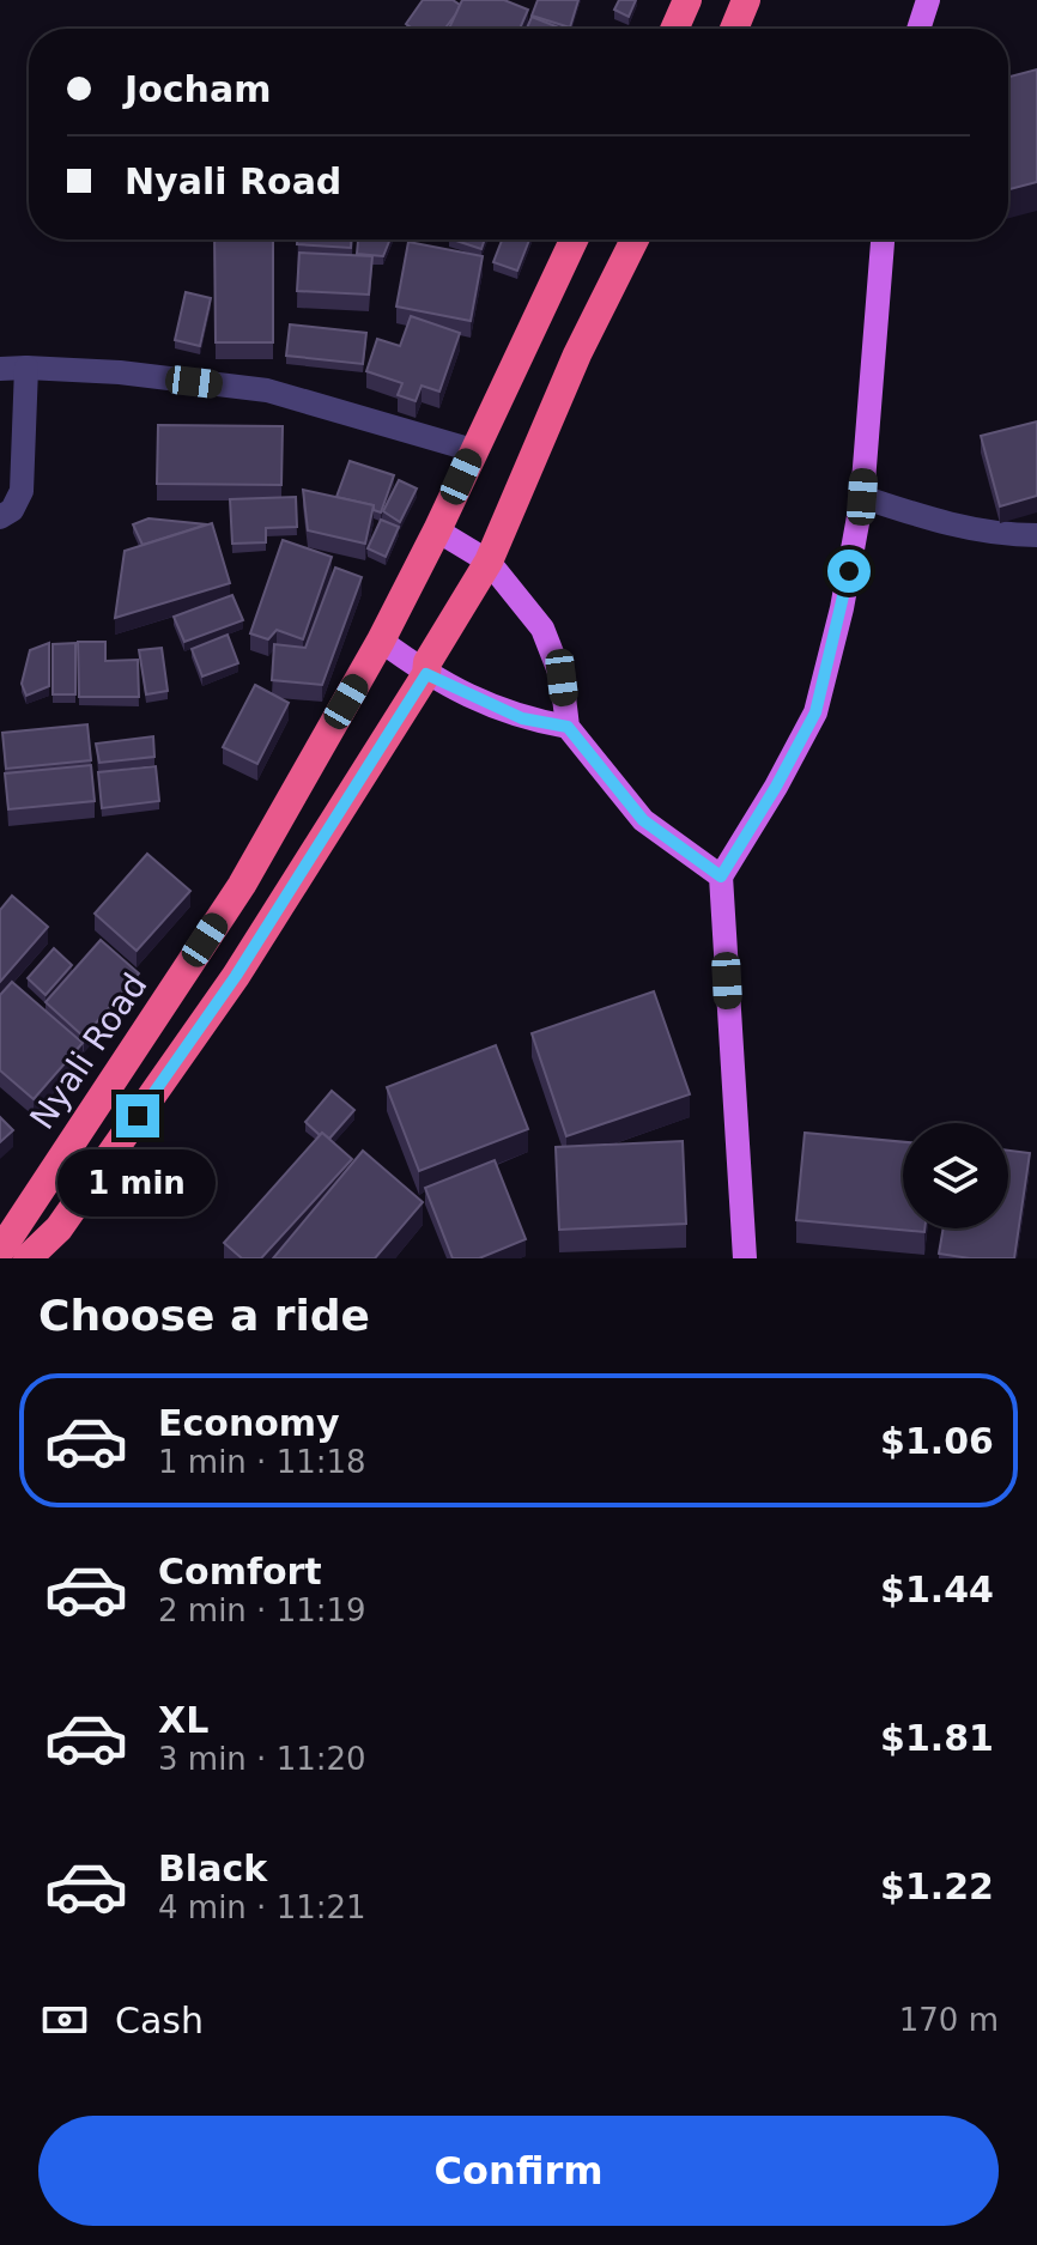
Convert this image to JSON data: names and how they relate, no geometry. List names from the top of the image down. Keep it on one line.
{"streets":{"highway":["Nyali Road"]},"page":{"banner":["Jocham","Nyali Road"],"bubble":"1 min","heading":"Choose a ride","list":[{"name":"Economy","note":"1 min · 11:18","value":"$1.06"},{"name":"Comfort","note":"2 min · 11:19","value":"$1.44"},{"name":"XL","note":"3 min · 11:20","value":"$1.81"},{"name":"Black","note":"4 min · 11:21","value":"$1.22"}],"pay":["Cash","170 m"],"buttons":"Confirm"}}
